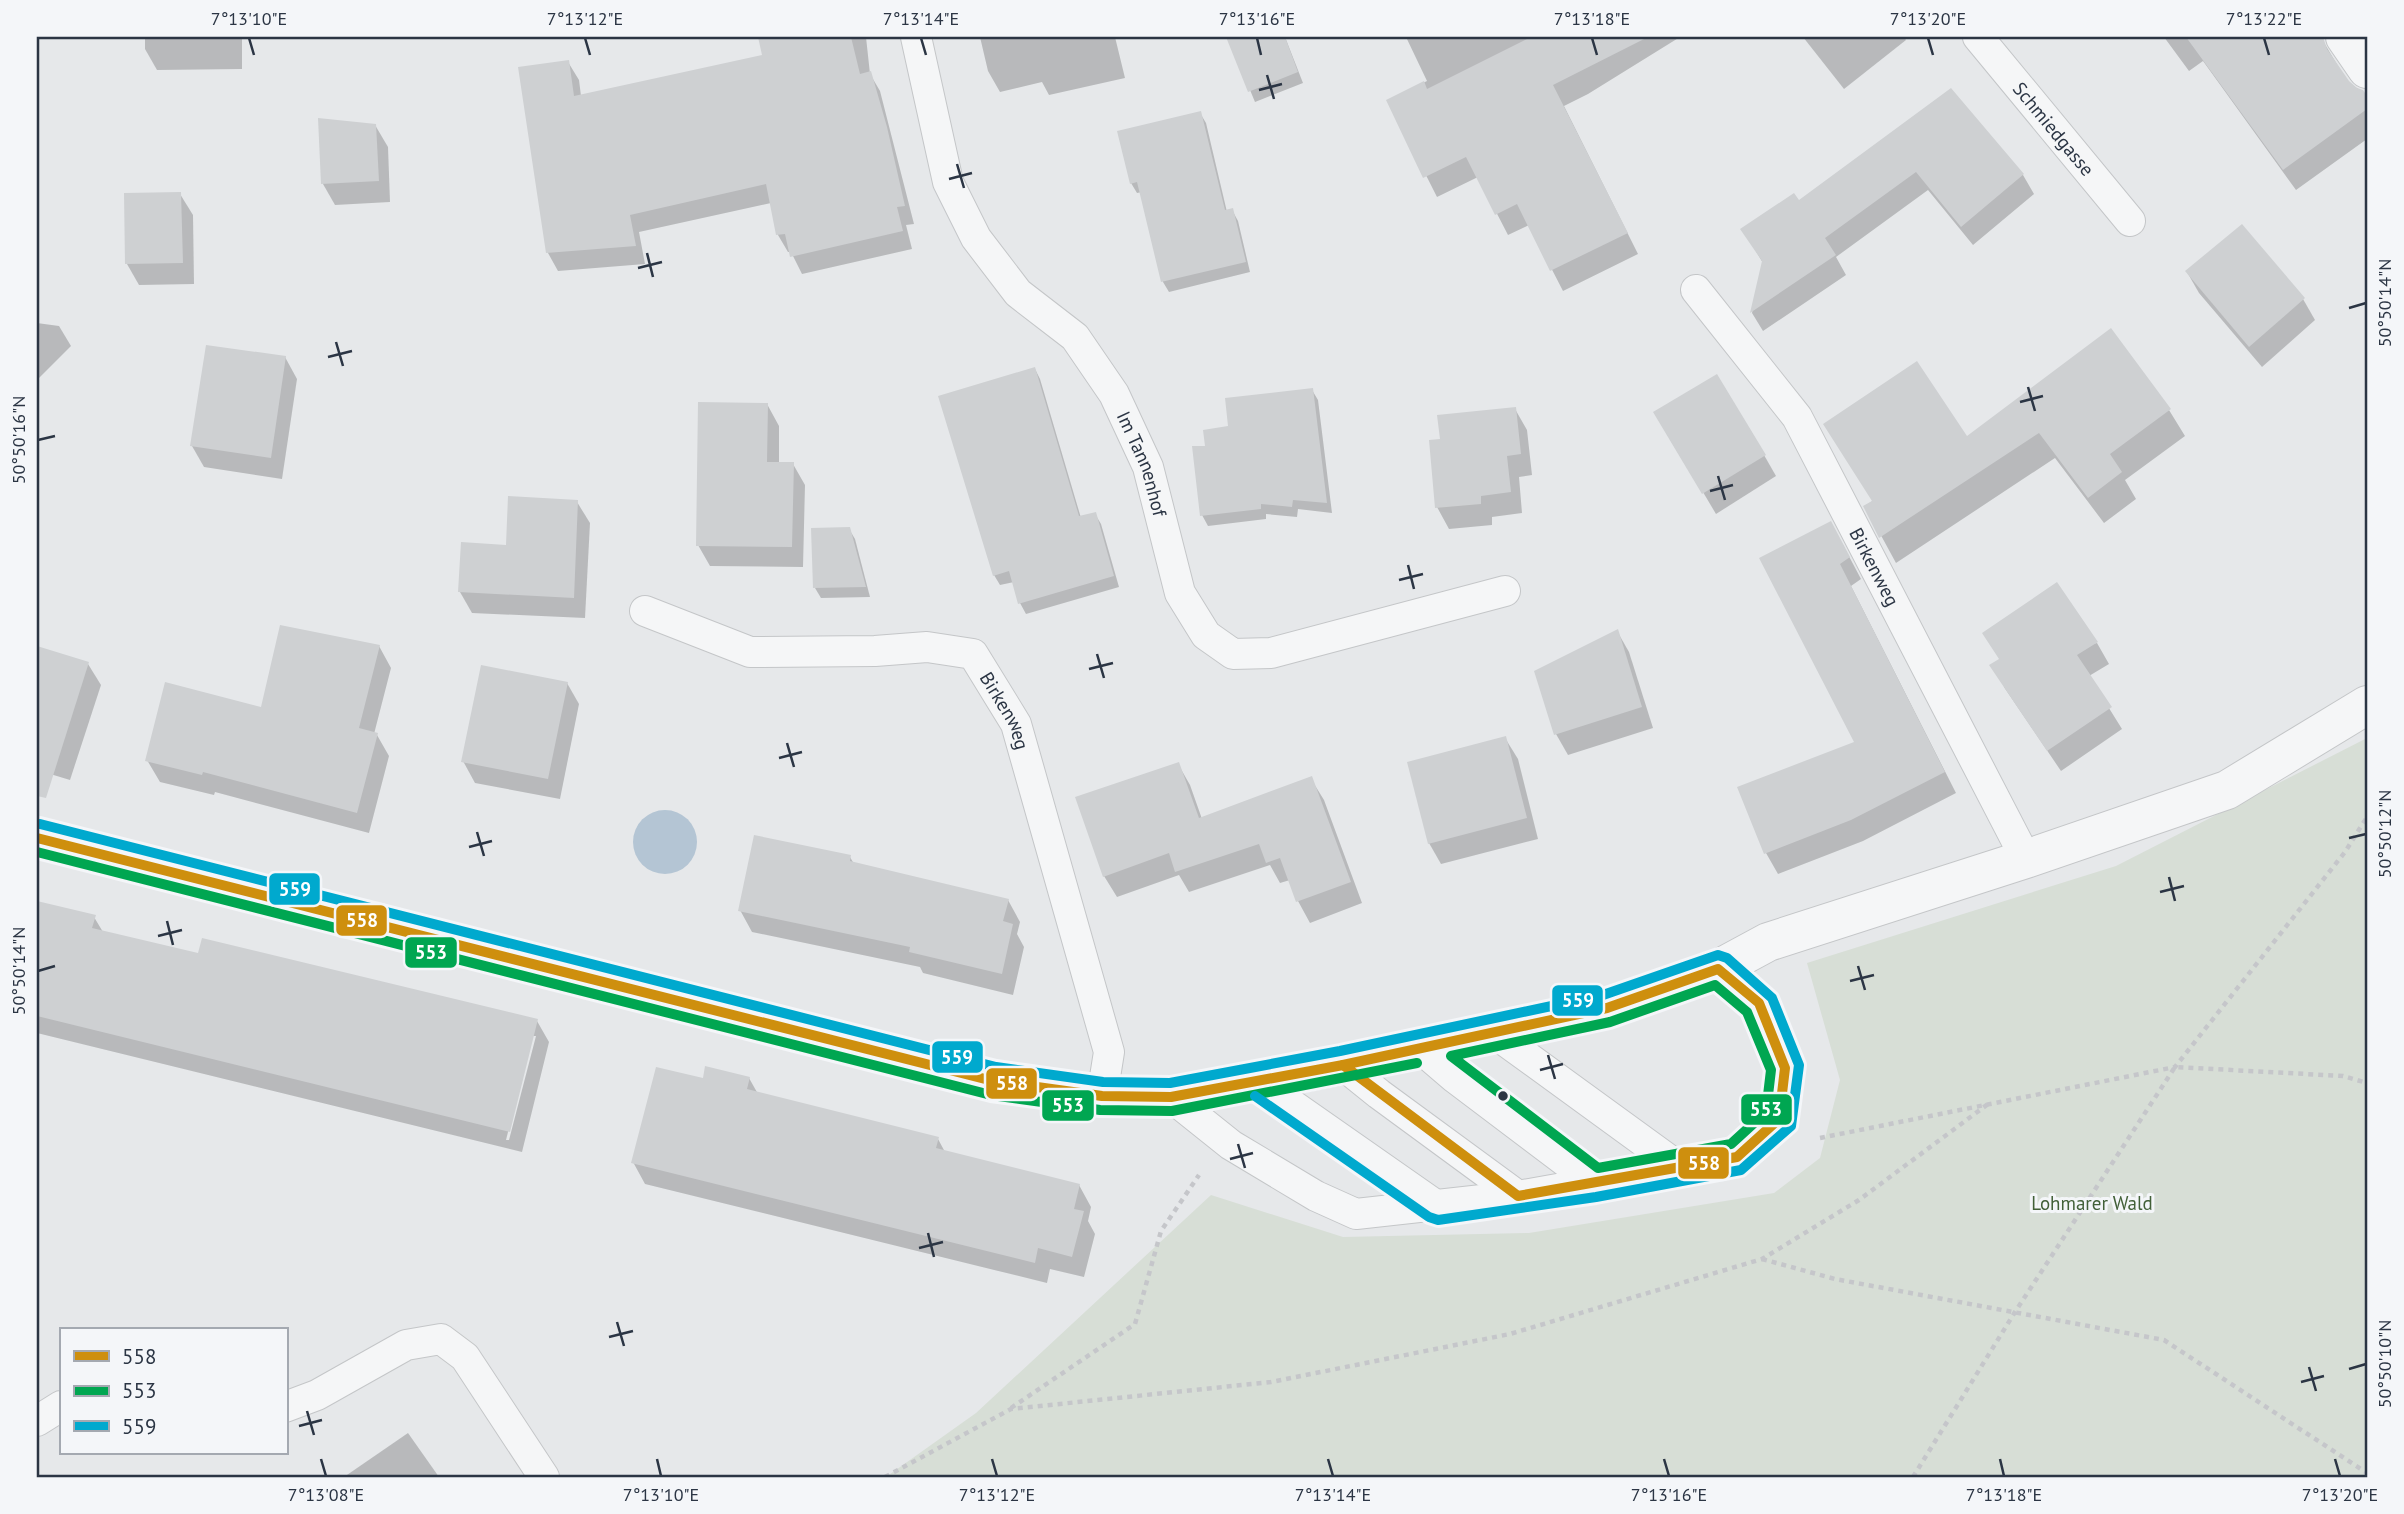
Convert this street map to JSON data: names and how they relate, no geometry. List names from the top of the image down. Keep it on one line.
{"streets":{"lane":["Schmiedgasse","Im Tannenhof","Birkenweg"]},"parks":["Lohmarer Wald"],"lines":["transit line 559","transit line 558","transit line 553"],"legend":["558","553","559"],"coordinates":["7°13'10\"E","7°13'12\"E","7°13'14\"E","7°13'16\"E","7°13'18\"E","7°13'20\"E","7°13'22\"E","50°50'14\"N","50°50'16\"N","50°50'12\"N","50°50'10\"N","7°13'08\"E"]}
